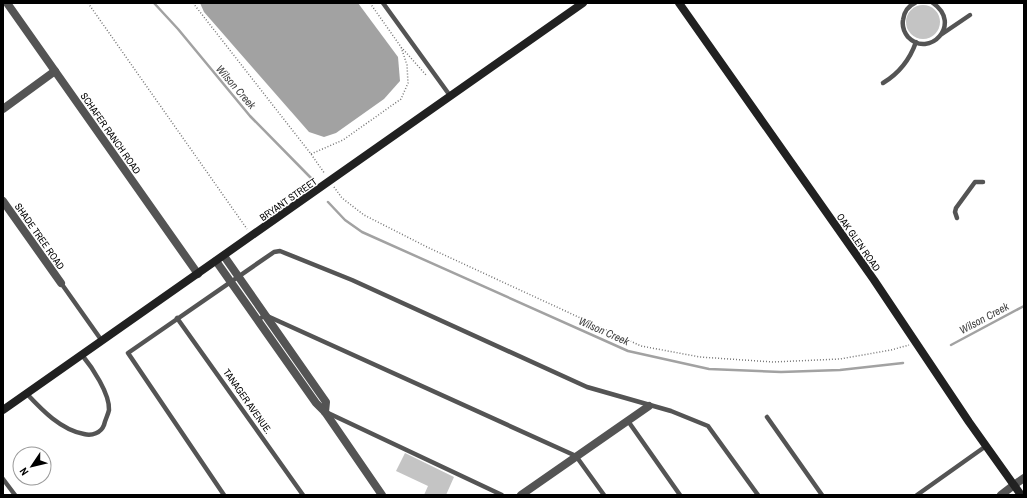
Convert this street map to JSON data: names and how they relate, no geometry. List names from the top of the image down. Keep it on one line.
{"streets":{"main road":["BRYANT STREET","OAK GLEN ROAD"],"street":["SCHAFER RANCH ROAD","SHADE TREE ROAD"],"lane":["TANAGER AVENUE."]},"crossings":[["SCHAFER RANCH ROAD","BRYANT STREET"]],"water":["Wilson Creek"],"north":"bottom left"}
